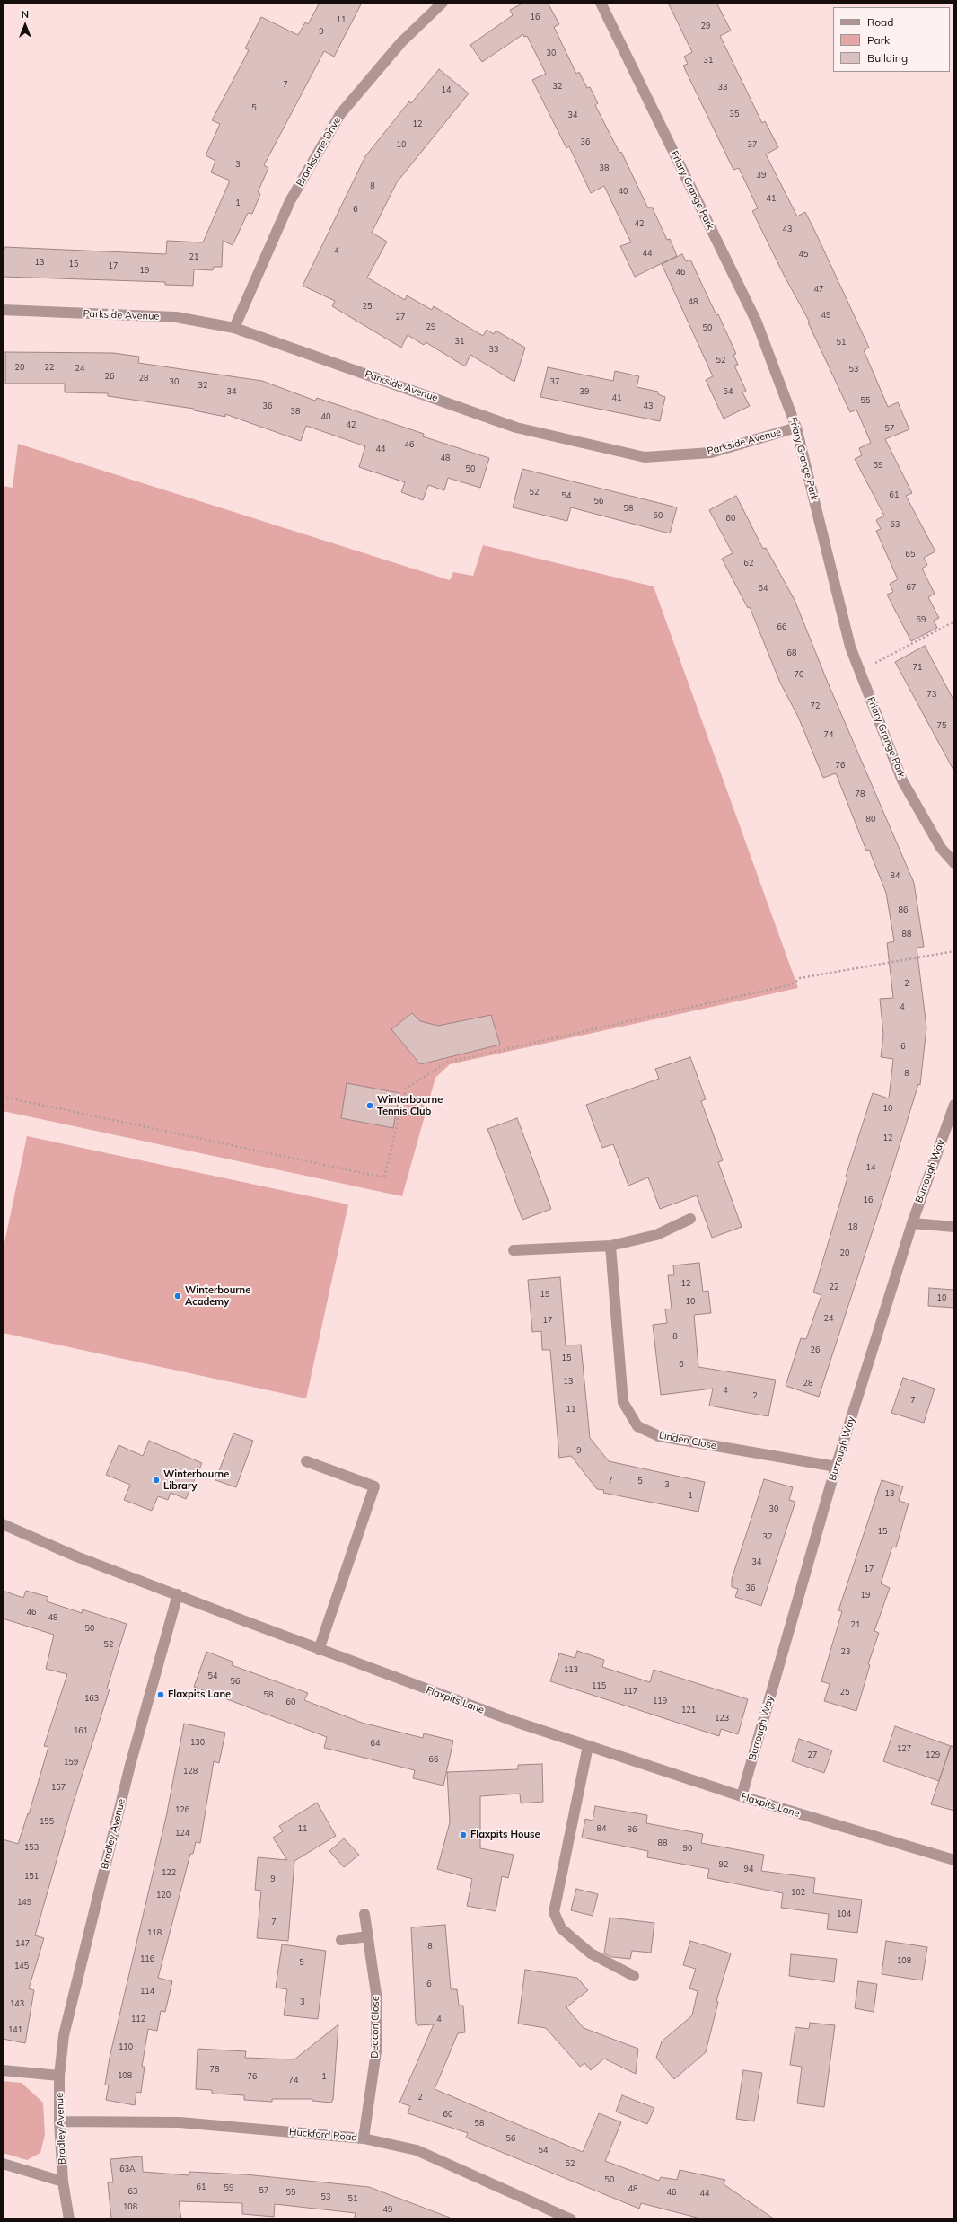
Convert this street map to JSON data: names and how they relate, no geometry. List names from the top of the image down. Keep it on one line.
{"streets":{"street":["Branksome Drive","Friary Grange Park","Parkside Avenue","Burrough Way","Linden Close","Flaxpits Lane","Bradley Avenue","Deacon Close","Huckford Road"]},"crossings":[["Branksome Drive","Parkside Avenue"],["Friary Grange Park","Parkside Avenue"],["Burrough Way","Linden Close"],["Burrough Way","Flaxpits Lane"],["Flaxpits Lane","Bradley Avenue"],["Bradley Avenue","Huckford Road"],["Deacon Close","Huckford Road"]],"places":["Winterbourne Tennis Club","Winterbourne Academy","Winterbourne Library","Flaxpits Lane","Flaxpits House"],"house_numbers":["16","11","29","9","30","31","7","32","33","14","5","35","34","12","36","10","37","3","38","39","8","40","41","1","6","42","43","4","44","45","21","13","15","17","19","46","47","48","25","49","27","29","50","31","51","33","52","20","22","24","53","26","28","30","37","32","34","39","54","41","55","36","43","38","40","42","57","46","44","48","59","50","52","61","54","56","58","60","60","63","65","62","67","64","69","66","68","71","70","73","72","75","74","76","78","80","84","86","88","2","4","6","8","10","12","14","16","18","20","12","22","19","10","10","24","17","8","26","15","6","13","28","4","2","7","11","9","7","5","3","13","1","30","15","32","34","17","36","19","46","48","21","50","52","23","113","54","56","115","117","25","58","163","119","60","121","123","161","130","64","127","27","129","66","159","128","157","126","155","11","84","86","124","88","153","90","92","94","122","151","9","102","120","149","104","7","118","147","8","116","108","5","145","6","114","3","143","112","4","141","110","78","108","76","1","74","2","60","58","56","54","52","63A","50","61","59","48","57","63","55","46","44","53","51","108","49"],"legend":["Road","Park","Building"],"north":"top"}
